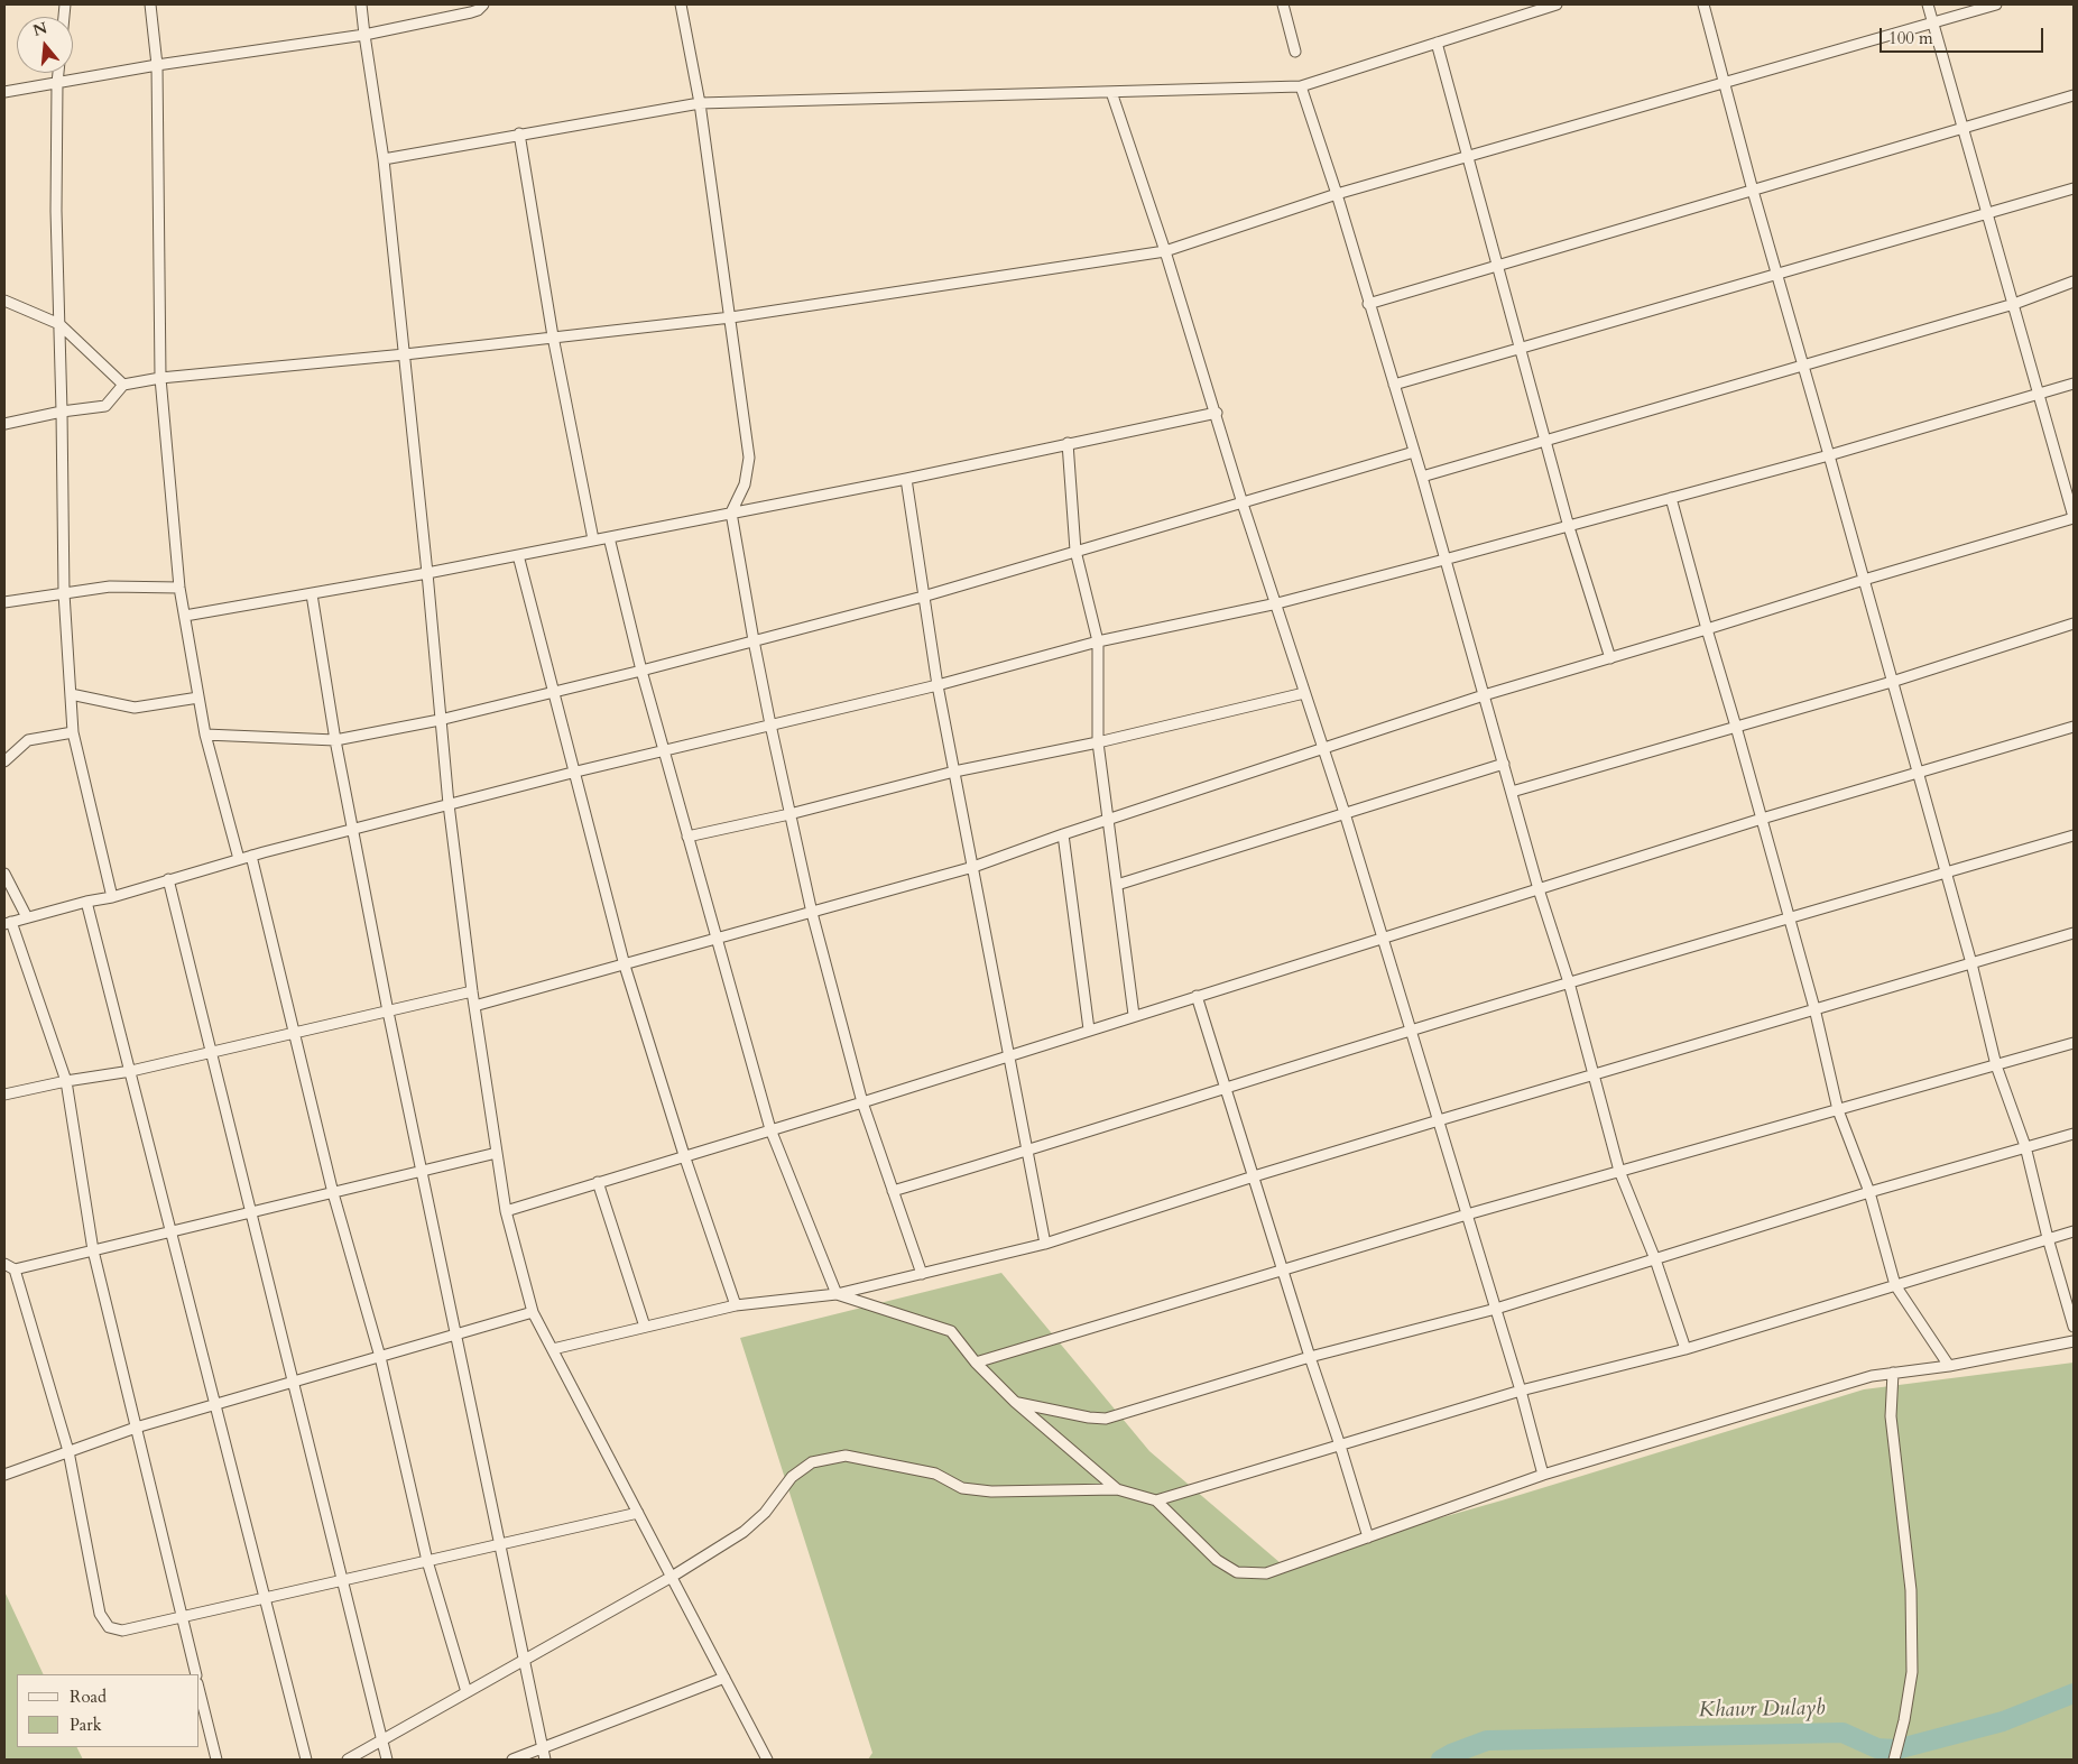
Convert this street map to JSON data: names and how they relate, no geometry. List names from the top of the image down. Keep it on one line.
{"water":["Khawr Dulayb"],"legend":["Road","Park"],"scale_bar":"100 m","north":"top"}
